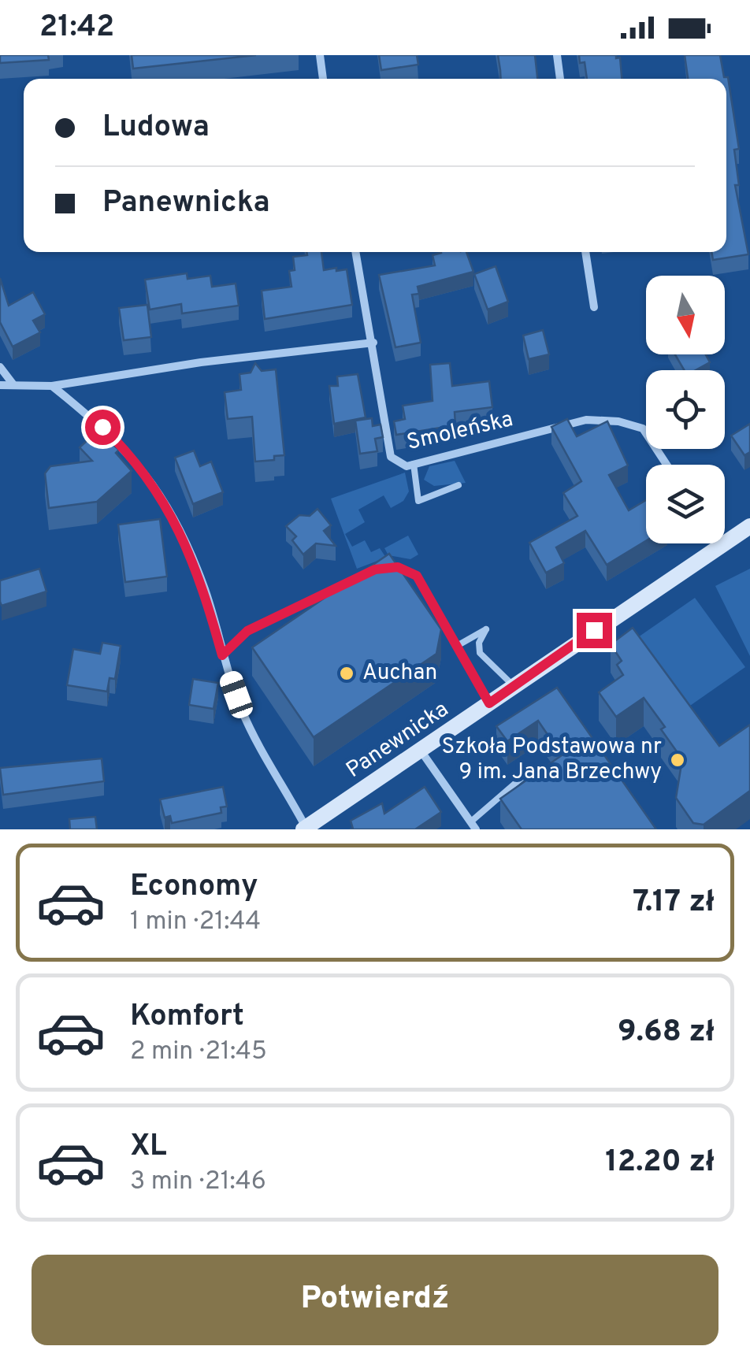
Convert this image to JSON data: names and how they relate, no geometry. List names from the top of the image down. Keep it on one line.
{"streets":{"street":["Smoleńska","Panewnicka"]},"places":["Auchan","Szkoła Podstawowa nr 9 im. Jana Brzechwy"],"north":"bottom","page":{"status":"21:42","banner":["Ludowa","Panewnicka"],"list":[{"name":"Economy","note":"1 min · 21:44","value":"7.17 zł"},{"name":"Komfort","note":"2 min · 21:45","value":"9.68 zł"},{"name":"XL","note":"3 min · 21:46","value":"12.20 zł"}],"buttons":"Potwierdź"}}
